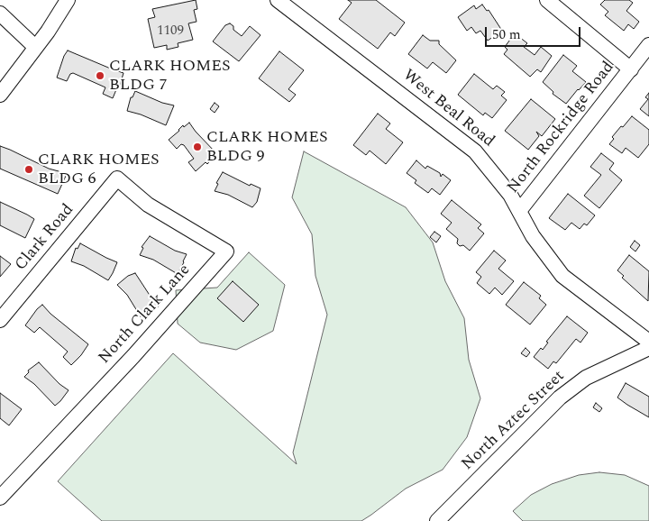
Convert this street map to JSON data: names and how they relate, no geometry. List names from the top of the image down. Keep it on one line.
{"streets":{"street":["West Beal Road","North Rockridge Road","Clark Road","North Clark Lane","North Aztec Street"]},"crossings":[["West Beal Road","North Rockridge Road"],["Clark Road","North Clark Lane"]],"places":["CLARK HOMES BLDG 7","CLARK HOMES BLDG 9","CLARK HOMES BLDG 6"],"house_numbers":["1109"],"scale_bar":"50 m"}
